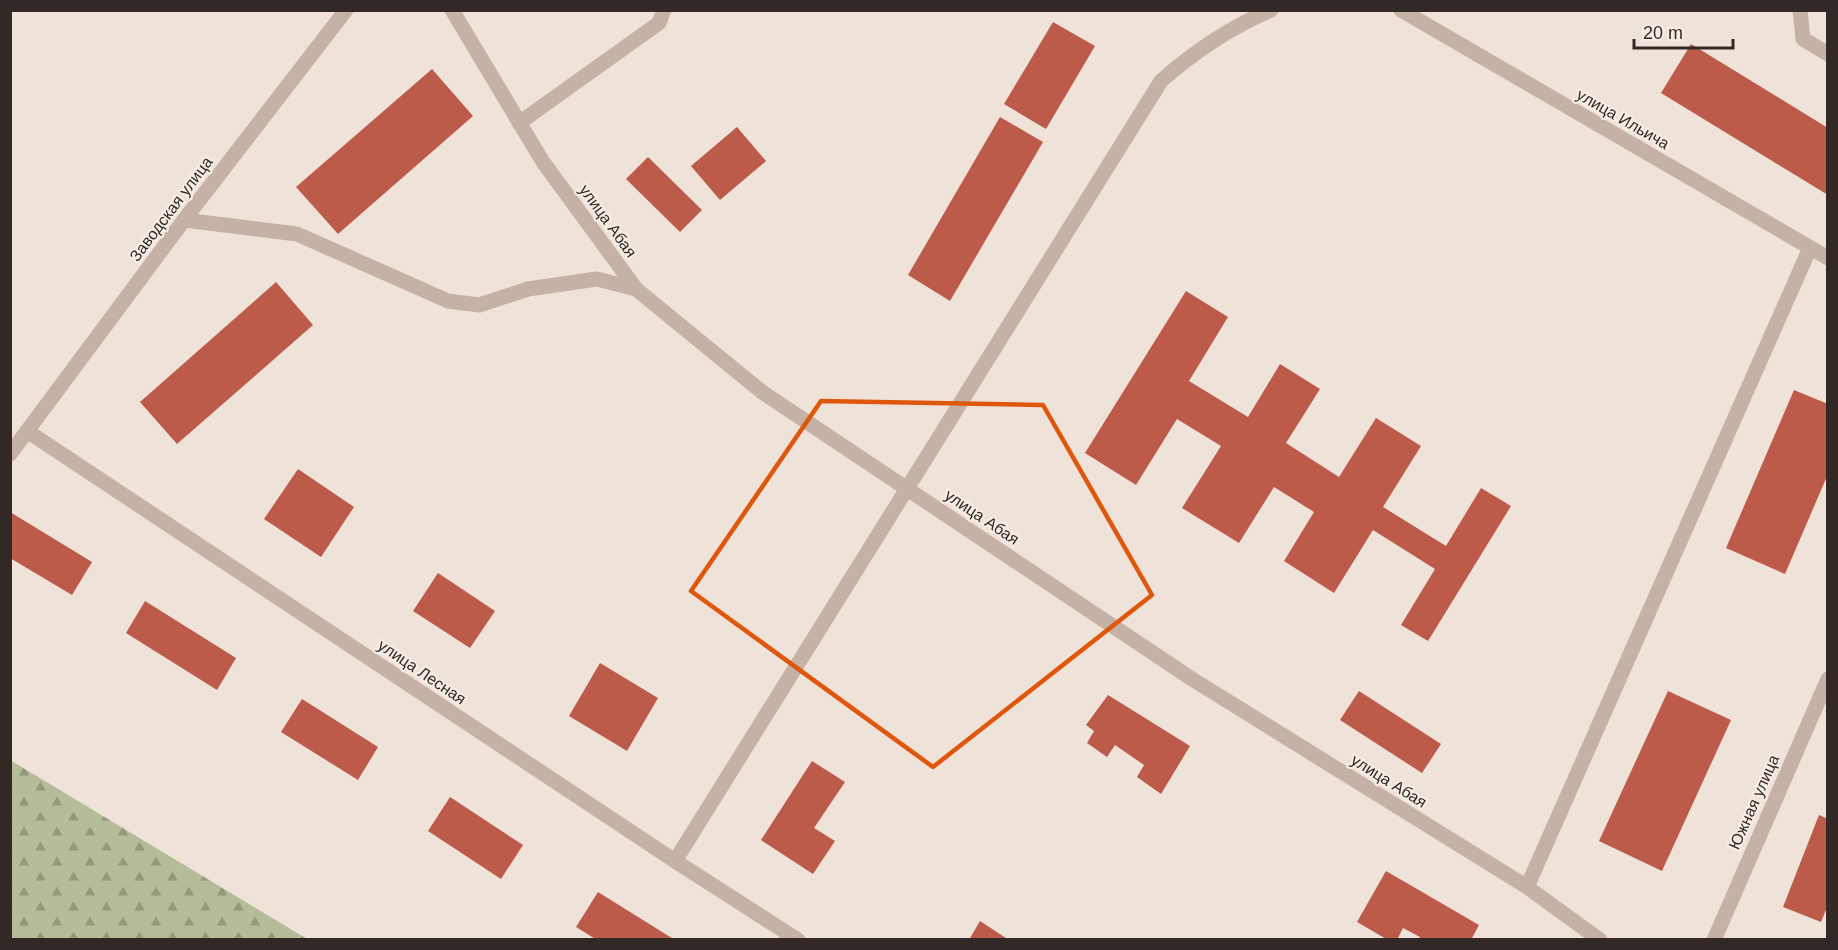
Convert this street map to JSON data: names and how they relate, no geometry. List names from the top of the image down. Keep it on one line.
{"streets":{"street":["улица Ильича","Заводская улица","улица Абая","улица Лесная","Южная улица"]},"crossings":[["Заводская улица","улица Лесная"]],"scale_bar":"20 m"}
